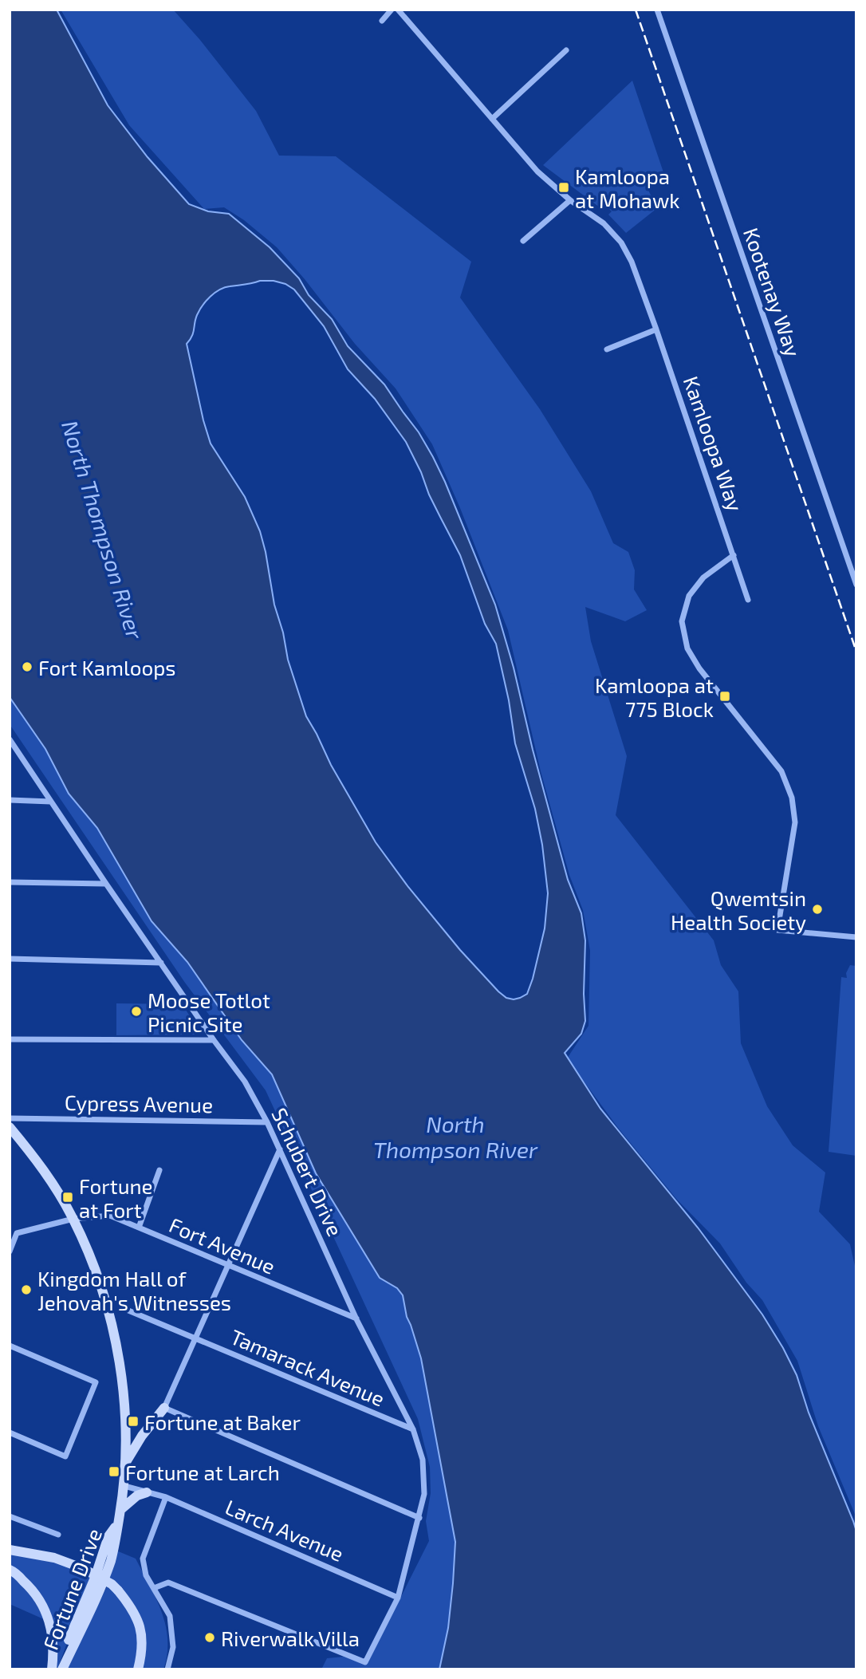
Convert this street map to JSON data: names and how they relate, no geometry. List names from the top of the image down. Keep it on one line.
{"streets":{"main road":["Fortune Drive"],"street":["Kootenay Way","Kamloopa Way","Cypress Avenue","Schubert Drive","Fort Avenue","Tamarack Avenue","Larch Avenue"]},"crossings":[["Cypress Avenue","Schubert Drive"],["Schubert Drive","Fort Avenue"],["Schubert Drive","Tamarack Avenue"],["Schubert Drive","Larch Avenue"],["Fort Avenue","Fortune Drive"],["Larch Avenue","Fortune Drive"]],"water":["North Thompson River"],"places":{"transit":["Kamloopa at Mohawk","Kamloopa at 775 Block","Fortune at Fort","Fortune at Baker","Fortune at Larch"],"other":["Fort Kamloops","Qwemtsin Health Society","Moose Totlot Picnic Site","Kingdom Hall of Jehovah's Witnesses","Riverwalk Villa"]}}
